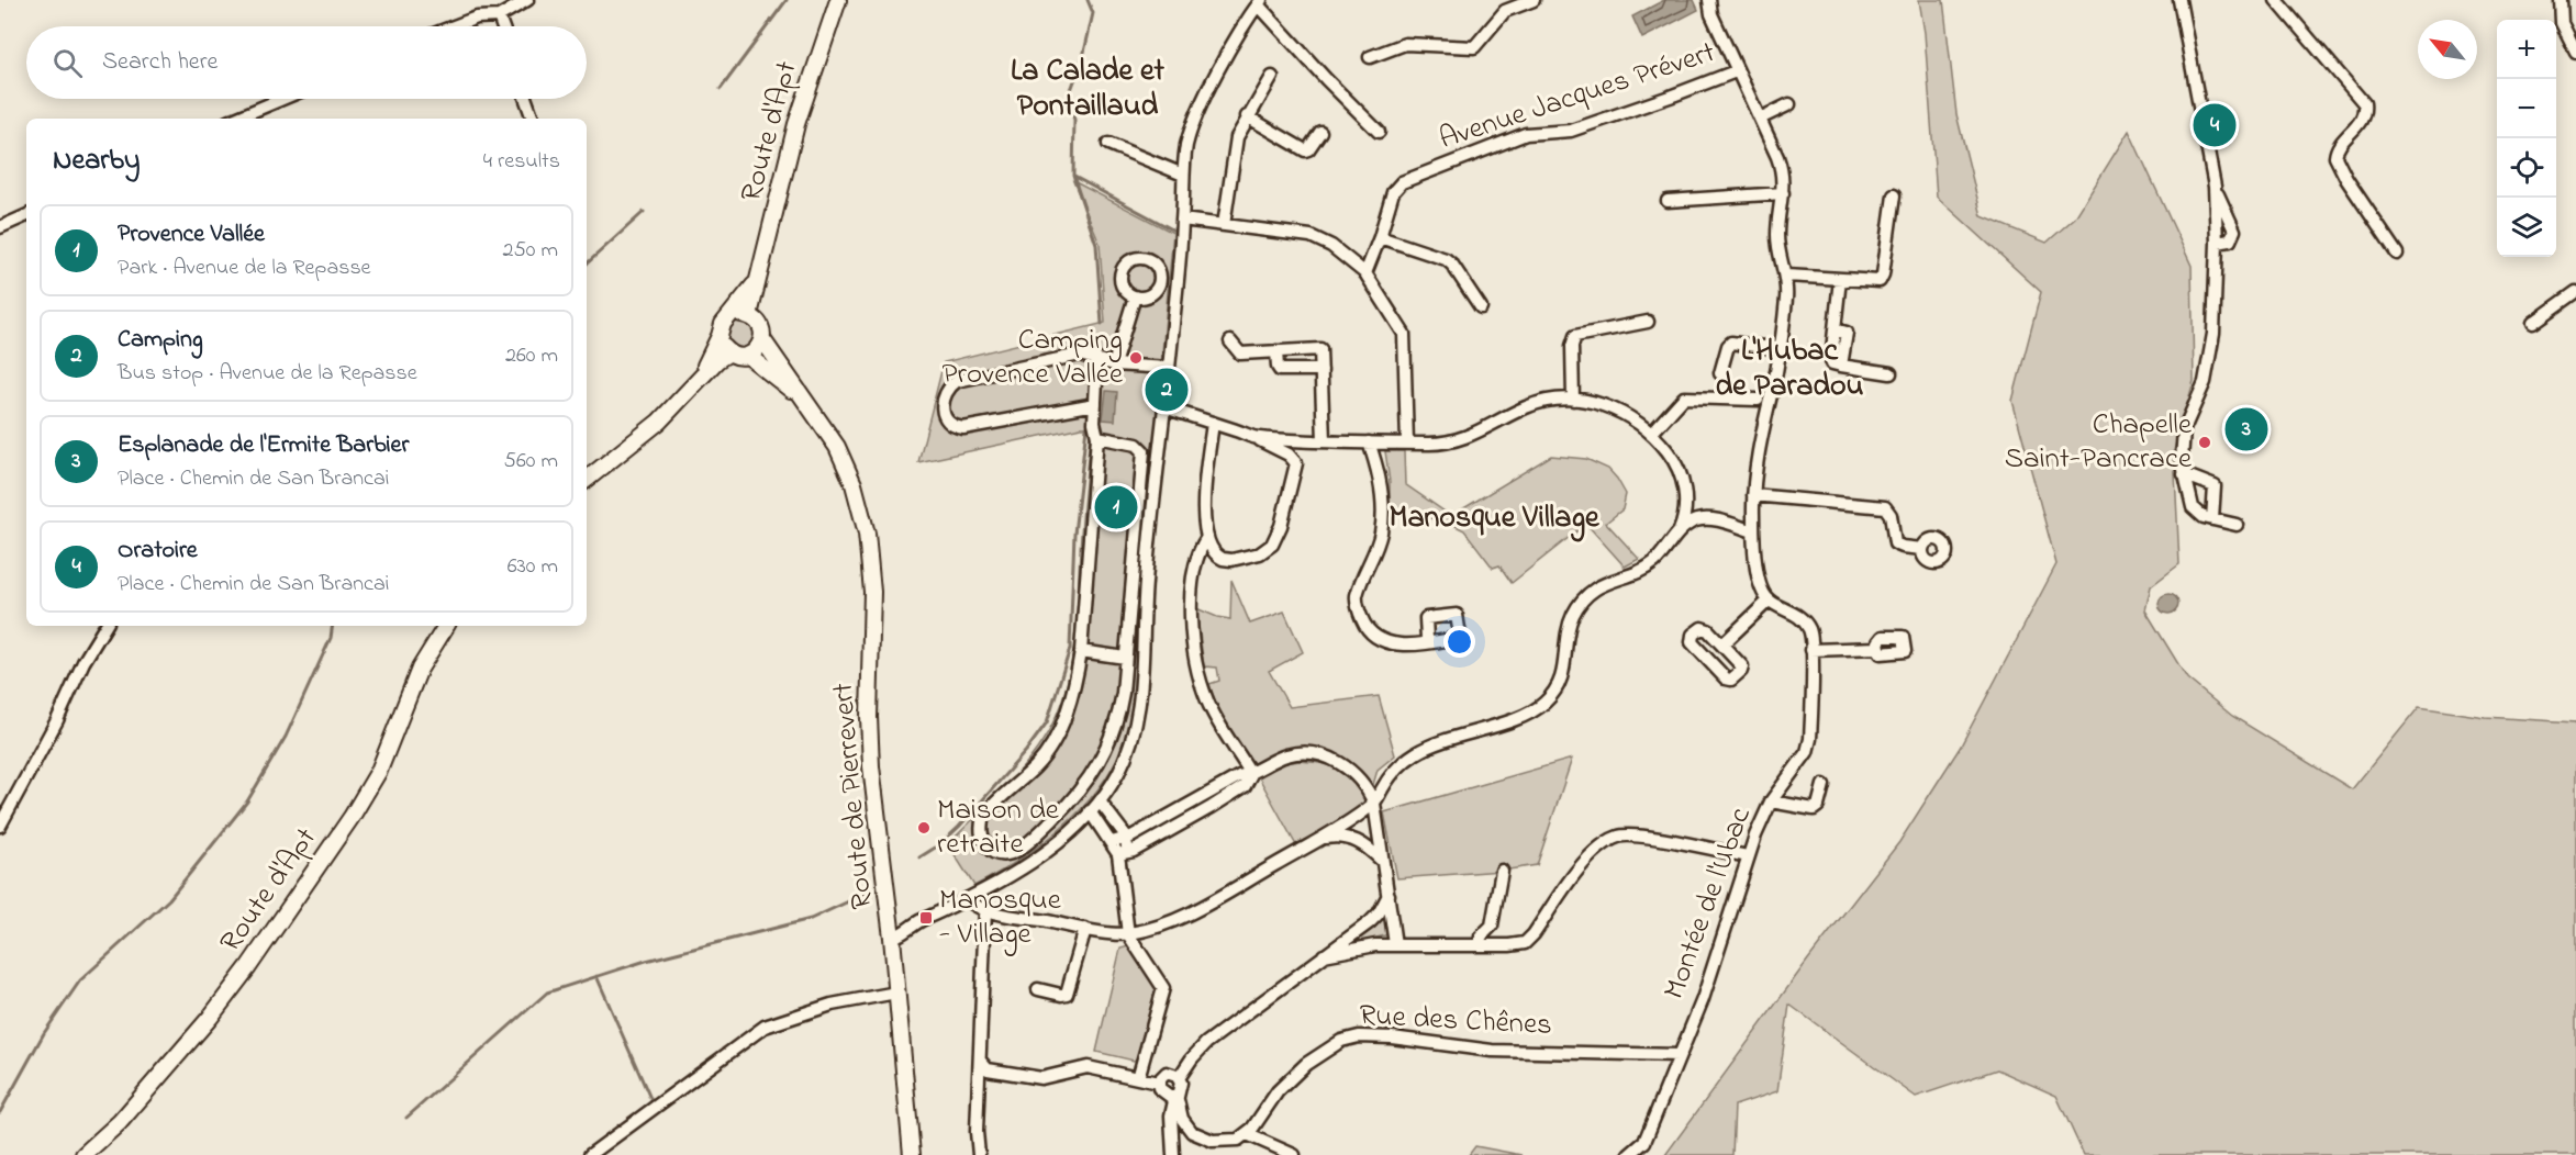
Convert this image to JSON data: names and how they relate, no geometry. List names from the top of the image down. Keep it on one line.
{"streets":{"main road":["Route d'Apt","Route de Pierrevert"],"street":["Avenue Jacques Prévert","Montée de l'Ubac","Rue des Chênes"]},"crossings":[["Route d'Apt","Route de Pierrevert"],["Montée de l'Ubac","Rue des Chênes"]],"districts":["La Calade et Pontaillaud","L'Hubac de Paradou","Manosque Village"],"places":{"other":["Camping Provence Vallée","Chapelle Saint-Pancrace","Maison de retraite"],"transit":["Manosque - Village"]},"north":"top left","page":{"map_buttons":["+","−"],"search":"Search here","pins":["4","2","3","1"],"heading":["Nearby","4 results"],"list":[{"mark":"1","name":"Provence Vallée","note":"Park · Avenue de la Repasse","value":"250 m"},{"mark":"2","name":"Camping","note":"Bus stop · Avenue de la Repasse","value":"260 m"},{"mark":"3","name":"Esplanade de l'Ermite Barbier","note":"Place · Chemin de San Brancai","value":"560 m"},{"mark":"4","name":"Oratoire","note":"Place · Chemin de San Brancai","value":"630 m"}]}}
